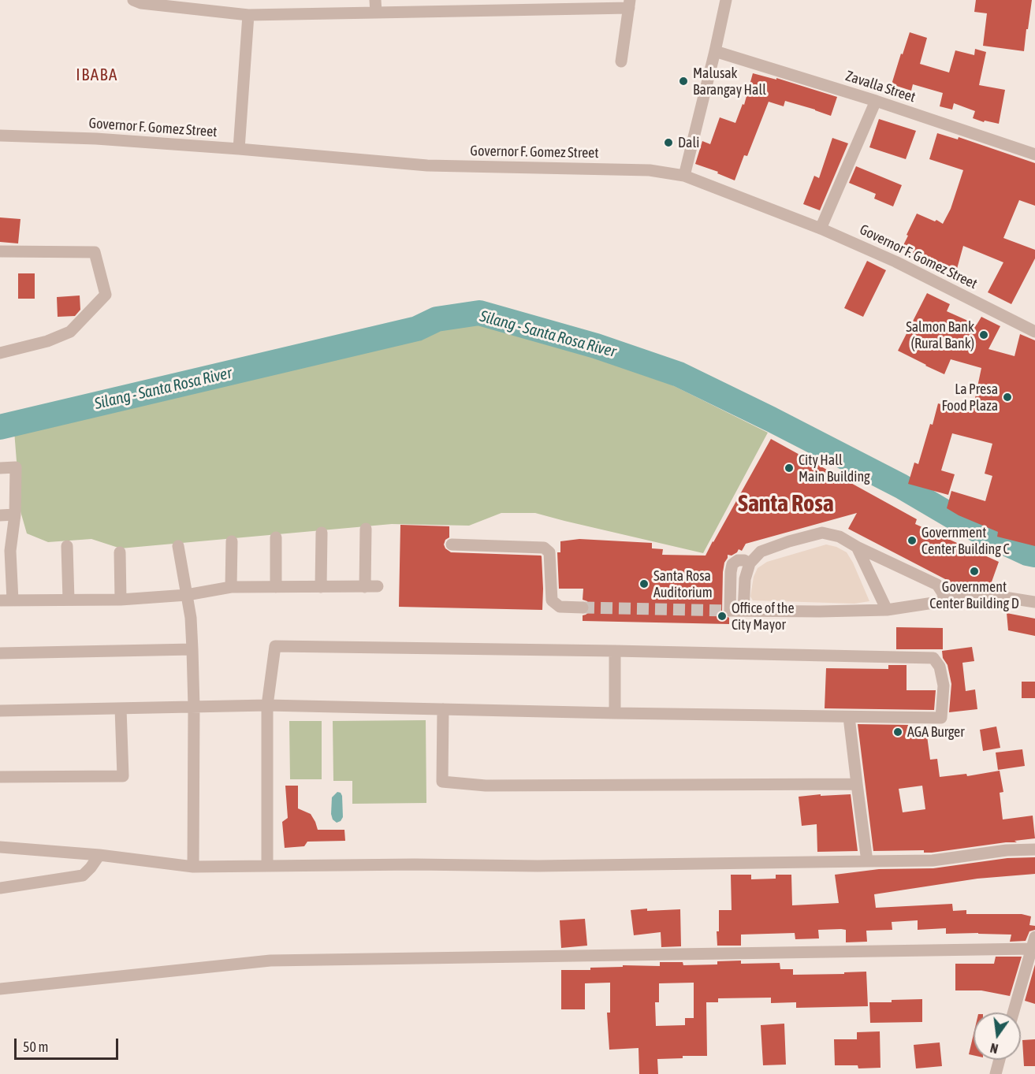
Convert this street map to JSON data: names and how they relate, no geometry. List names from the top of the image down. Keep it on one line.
{"streets":{"street":["Zavalla Street","Governor F. Gomez Street"]},"districts":["IBABA","Santa Rosa"],"water":["Silang - Santa Rosa River"],"places":["Malusak Barangay Hall","Dali","Salmon Bank (Rural Bank)","La Presa Food Plaza","City Hall Main Building","Government Center Building C","Government Center Building D","Santa Rosa Auditorium","Office of the City Mayor","AGA Burger"],"scale_bar":"50 m","north":"bottom"}
